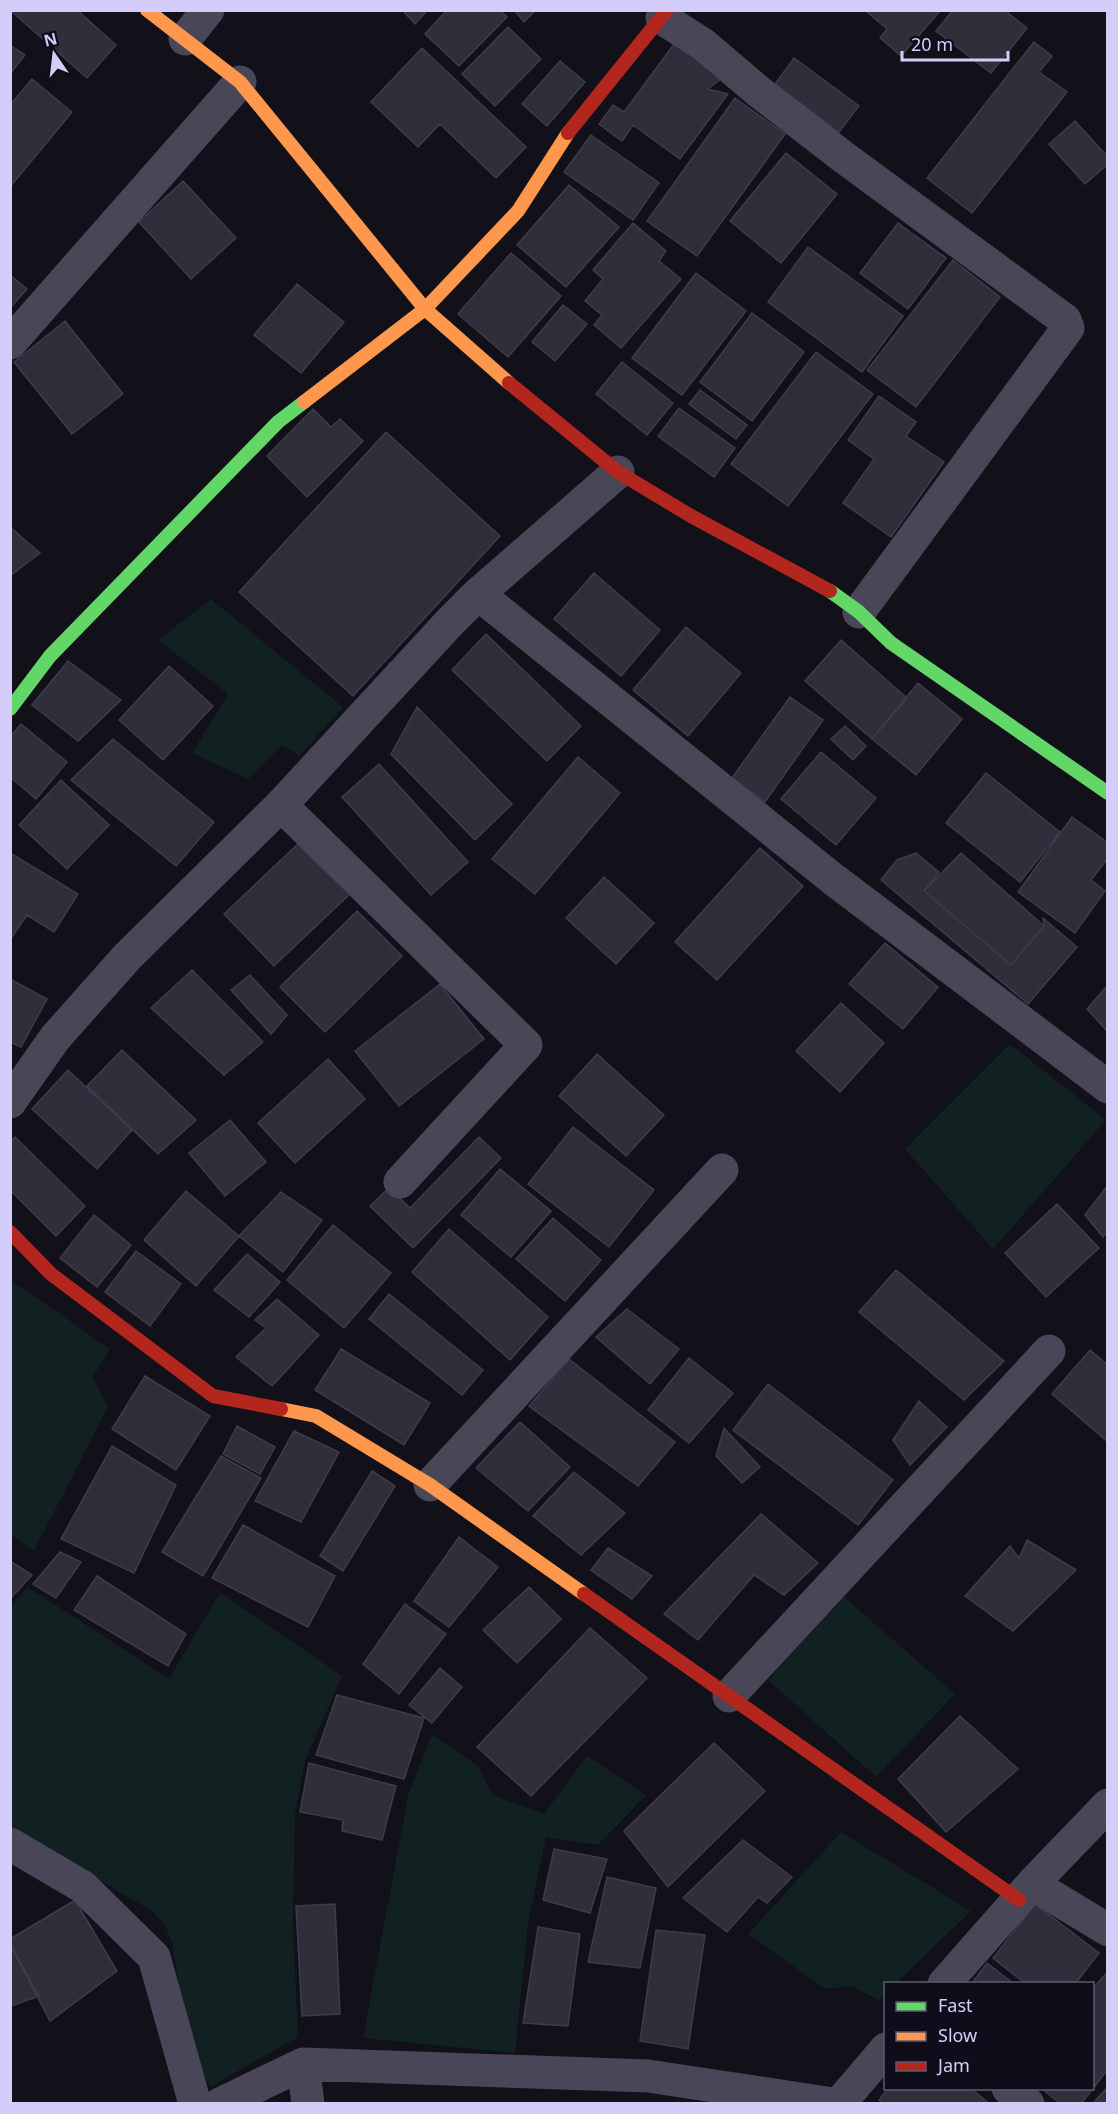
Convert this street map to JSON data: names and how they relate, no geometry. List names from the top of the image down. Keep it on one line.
{"legend":["Fast","Slow","Jam"],"scale_bar":"20 m","north":"top"}
